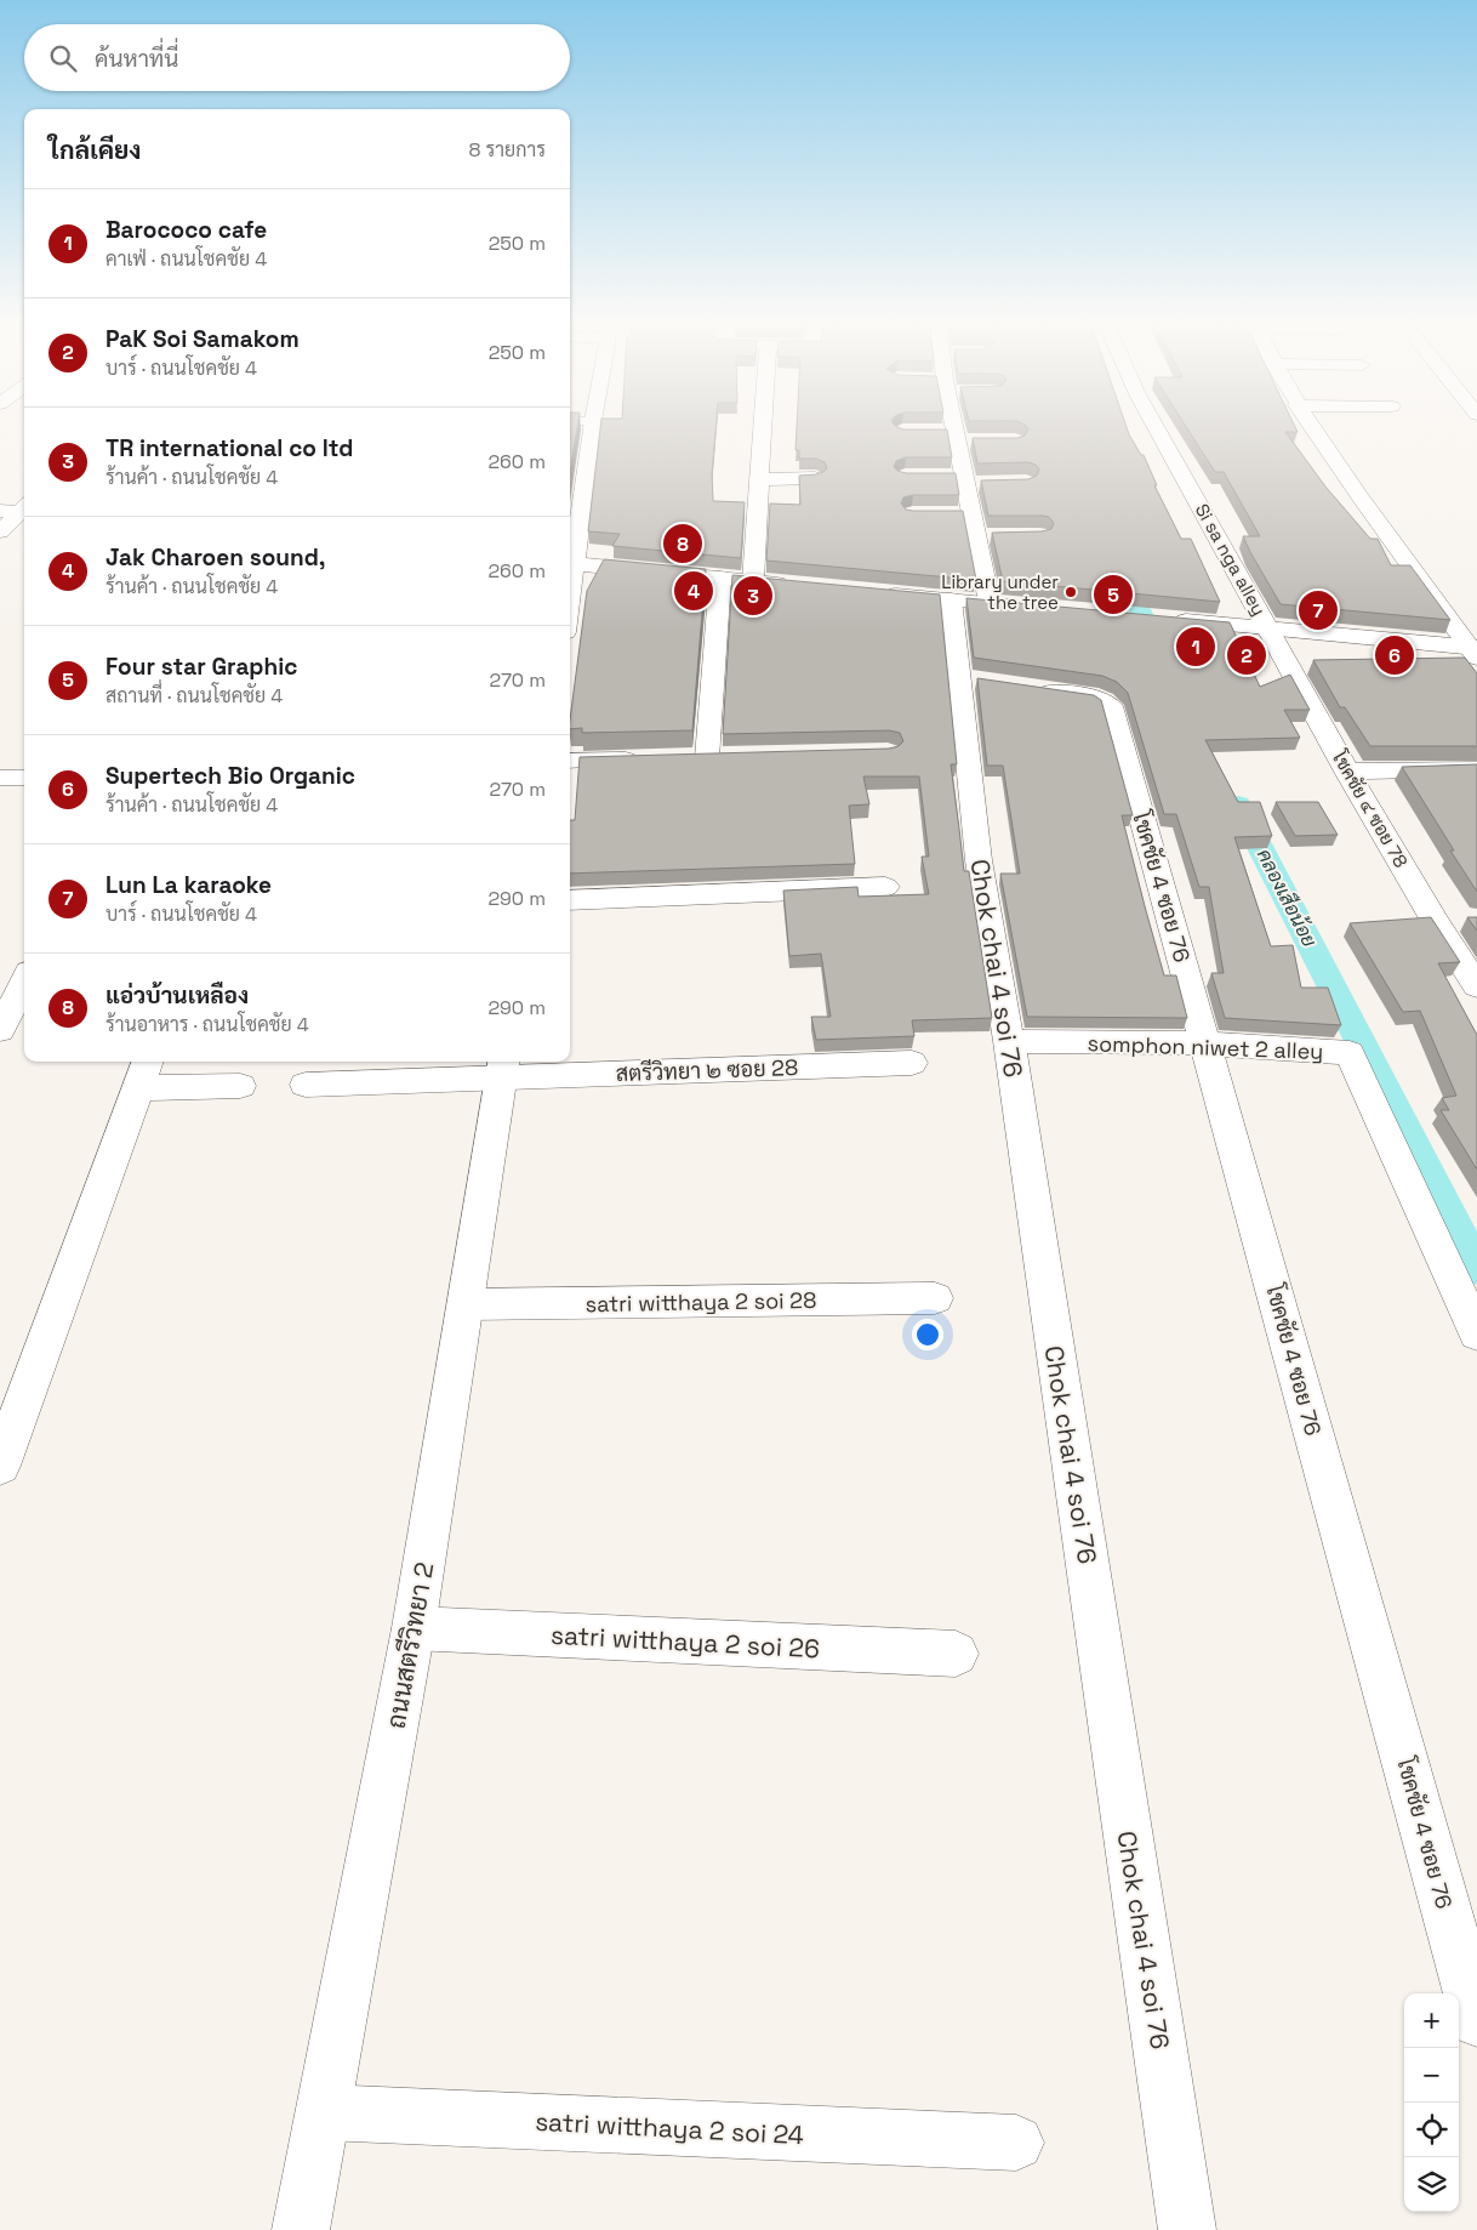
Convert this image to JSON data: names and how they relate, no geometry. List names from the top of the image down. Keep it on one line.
{"streets":{"street":["Si sa nga alley","โชคชัย ๔ ซอย 78","โชคชัย 4 ซอย 76","Chok chai 4 soi 76","somphon niwet 2 alley","สตรีวิทยา ๒ ซอย 28","satri witthaya 2 soi 28","satri witthaya 2 soi 26","ถนนสตรีวิทยา 2","satri witthaya 2 soi 24"]},"crossings":[["Si sa nga alley","โชคชัย ๔ ซอย 78"],["โชคชัย 4 ซอย 76","somphon niwet 2 alley"],["Chok chai 4 soi 76","somphon niwet 2 alley"],["สตรีวิทยา ๒ ซอย 28","ถนนสตรีวิทยา 2"],["satri witthaya 2 soi 28","ถนนสตรีวิทยา 2"],["satri witthaya 2 soi 26","ถนนสตรีวิทยา 2"],["ถนนสตรีวิทยา 2","satri witthaya 2 soi 24"]],"water":["คลองเสือน้อย"],"places":["Library under the tree"],"page":{"search":"ค้นหาที่นี่","heading":["ใกล้เคียง","8 รายการ"],"list":[{"mark":"1","name":"Barococo cafe","note":"คาเฟ่ · ถนนโชคชัย 4","value":"250 m"},{"mark":"2","name":"PaK Soi Samakom","note":"บาร์ · ถนนโชคชัย 4","value":"250 m"},{"mark":"3","name":"TR international co ltd","note":"ร้านค้า · ถนนโชคชัย 4","value":"260 m"},{"mark":"4","name":"Jak Charoen sound,","note":"ร้านค้า · ถนนโชคชัย 4","value":"260 m"},{"mark":"5","name":"Four star Graphic","note":"สถานที่ · ถนนโชคชัย 4","value":"270 m"},{"mark":"6","name":"Supertech Bio Organic","note":"ร้านค้า · ถนนโชคชัย 4","value":"270 m"},{"mark":"7","name":"Lun La karaoke","note":"บาร์ · ถนนโชคชัย 4","value":"290 m"},{"mark":"8","name":"แอ่วบ้านเหลือง","note":"ร้านอาหาร · ถนนโชคชัย 4","value":"290 m"}],"pins":["8","4","5","3","7","1","2","6"],"map_buttons":["+","−"]}}
